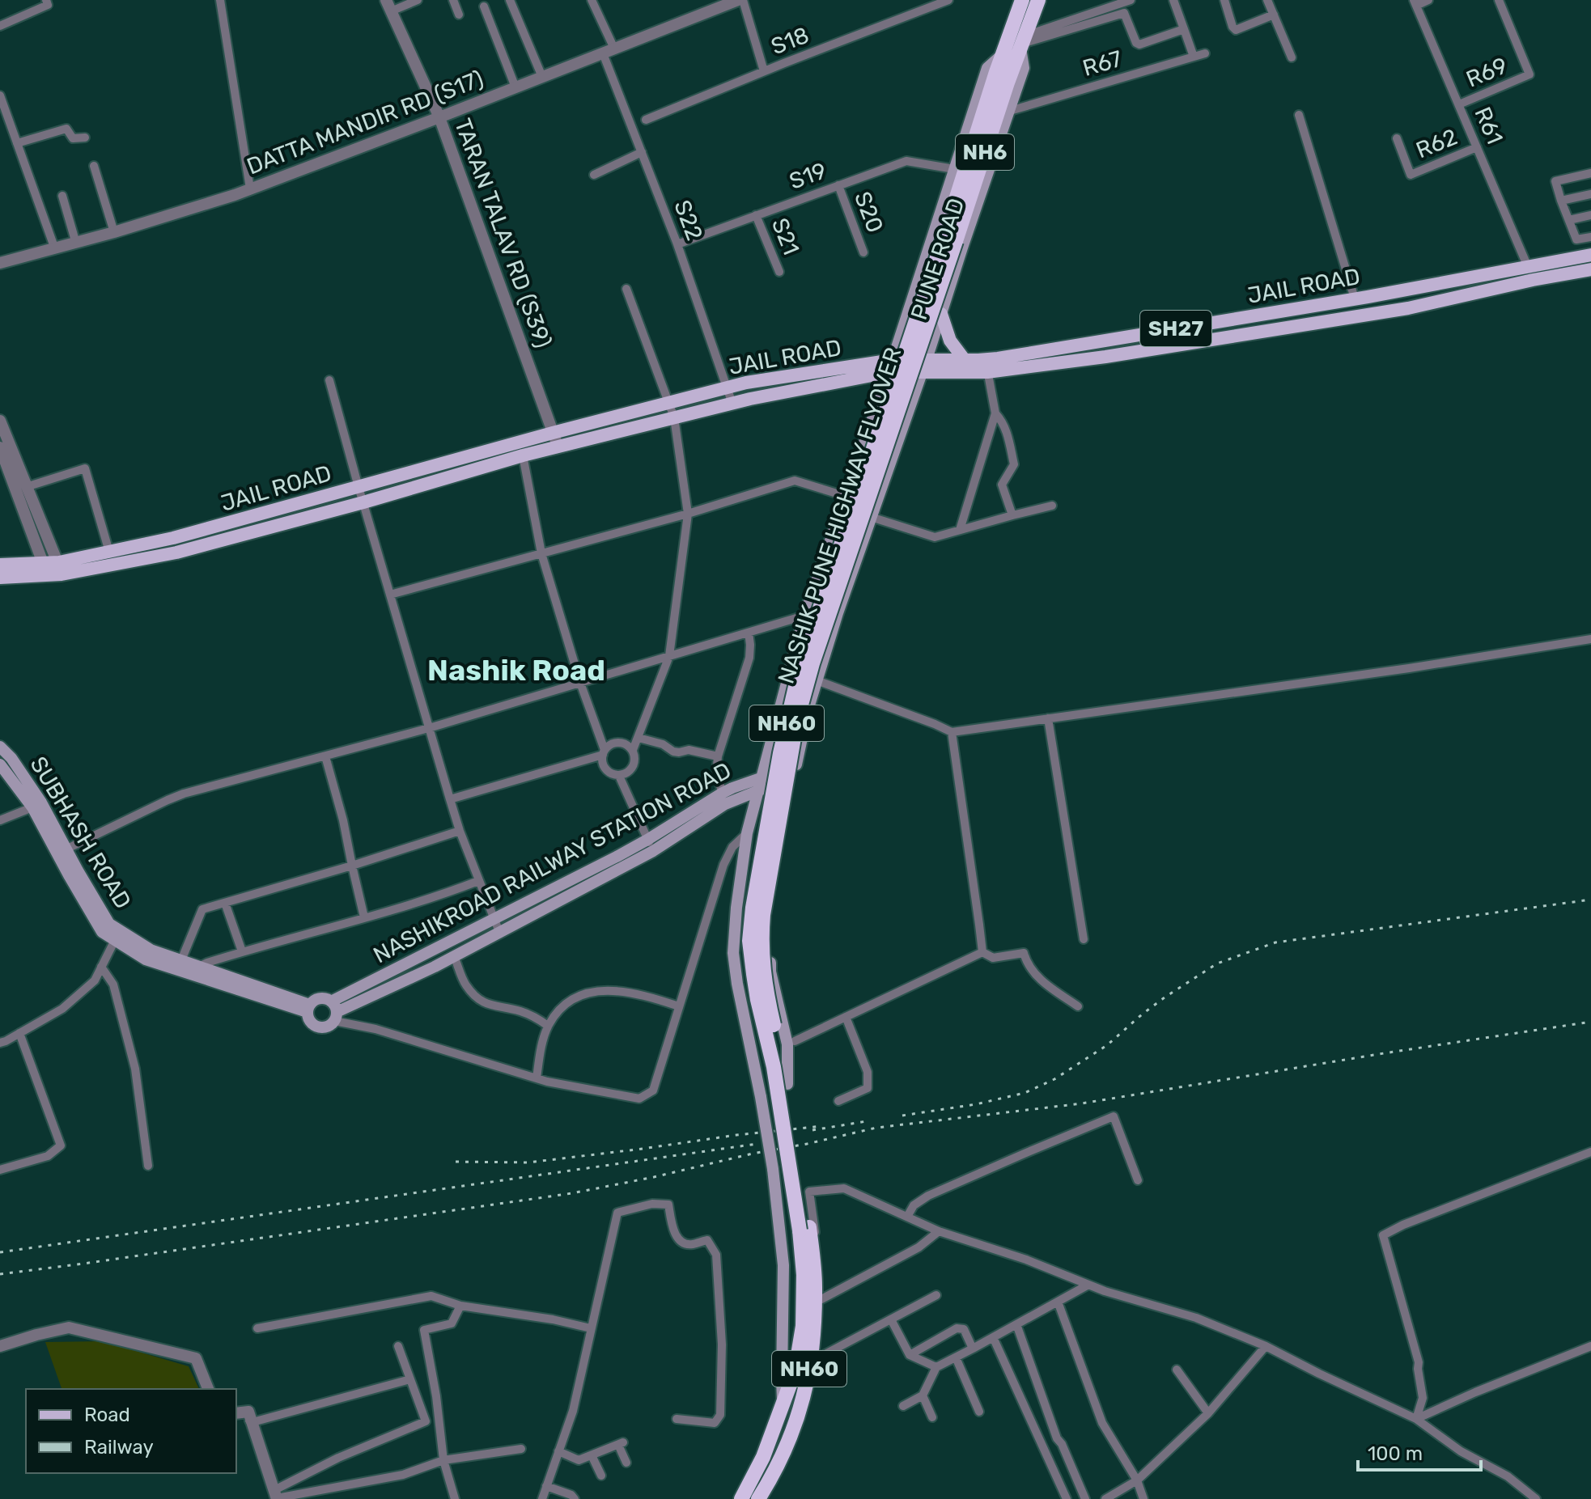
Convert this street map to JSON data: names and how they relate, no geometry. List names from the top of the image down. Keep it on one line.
{"streets":{"highway":["NH6","NASHIK PUNE HIGHWAY FLYOVER","NH60"],"main road":["PUNE ROAD","JAIL ROAD","SH27","SUBHASH ROAD","NASHIKROAD RAILWAY STATION ROAD"],"street":["S18","R67","R69","DATTA MANDIR RD (S17)","R61","R62","S19","S20","S22","TARAN TALAV RD (S39)","S21"]},"crossings":[["R67","PUNE ROAD"],["R69","R61"],["DATTA MANDIR RD (S17)","S22"],["DATTA MANDIR RD (S17)","TARAN TALAV RD (S39)"],["R61","R62"],["R61","JAIL ROAD"],["NH6","PUNE ROAD"],["NH6","NASHIK PUNE HIGHWAY FLYOVER"],["S19","S20"],["S19","S22"],["S19","S21"],["S22","JAIL ROAD"],["TARAN TALAV RD (S39)","JAIL ROAD"],["PUNE ROAD","JAIL ROAD"],["PUNE ROAD","NASHIK PUNE HIGHWAY FLYOVER"],["SUBHASH ROAD","NASHIKROAD RAILWAY STATION ROAD"]],"districts":["Nashik Road"],"legend":["Road","Railway"],"scale_bar":"100 m"}
